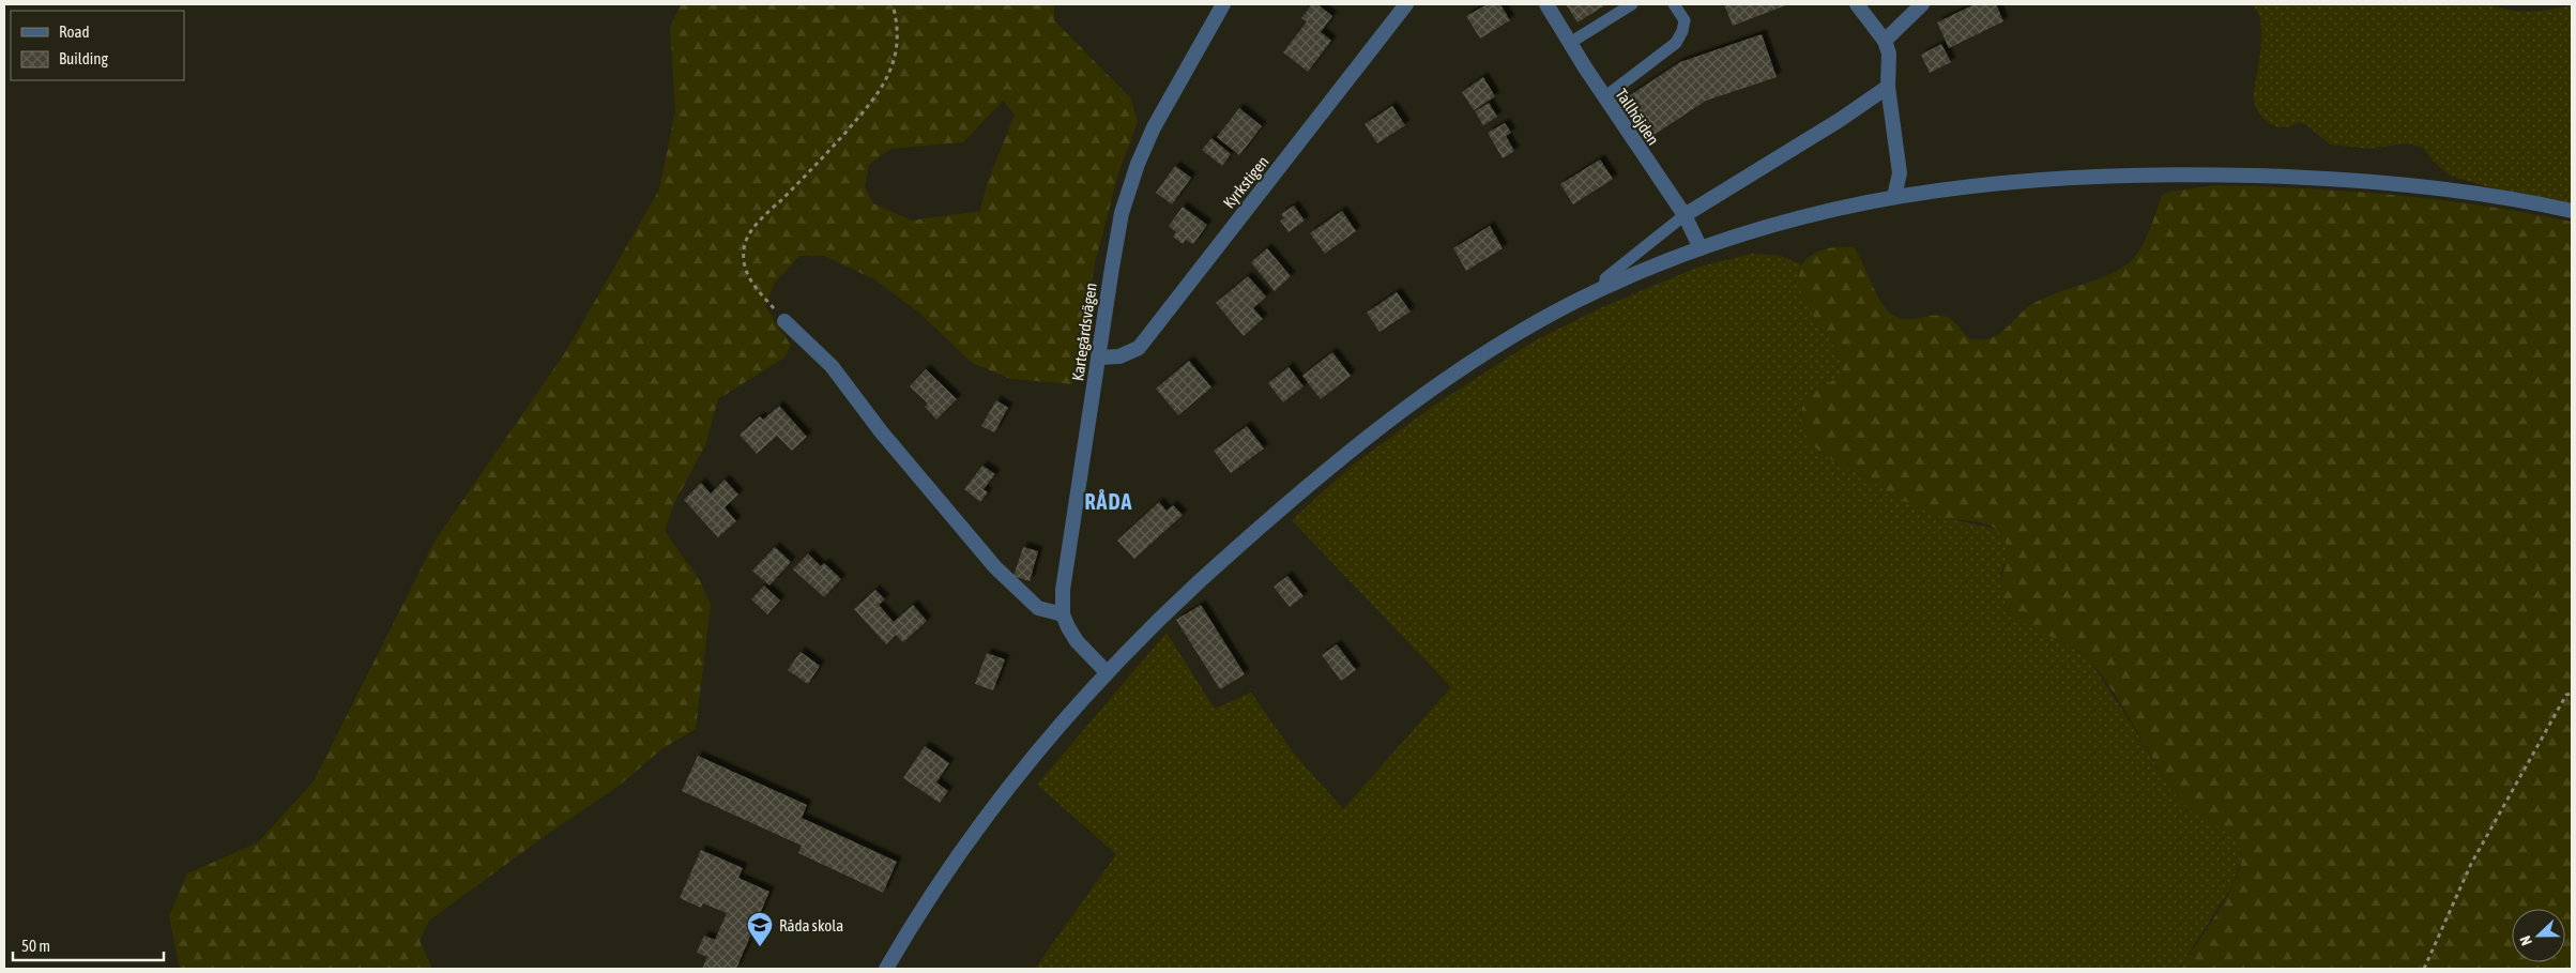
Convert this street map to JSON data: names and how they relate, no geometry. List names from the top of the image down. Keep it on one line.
{"streets":{"street":["Tallhöjden","Kyrkstigen","Kartegårdsvägen"]},"crossings":[["Kyrkstigen","Kartegårdsvägen"]],"districts":["RÅDA"],"places":{"school or university":["Råda skola"]},"legend":["Road","Building"],"scale_bar":"50 m","north":"left"}
